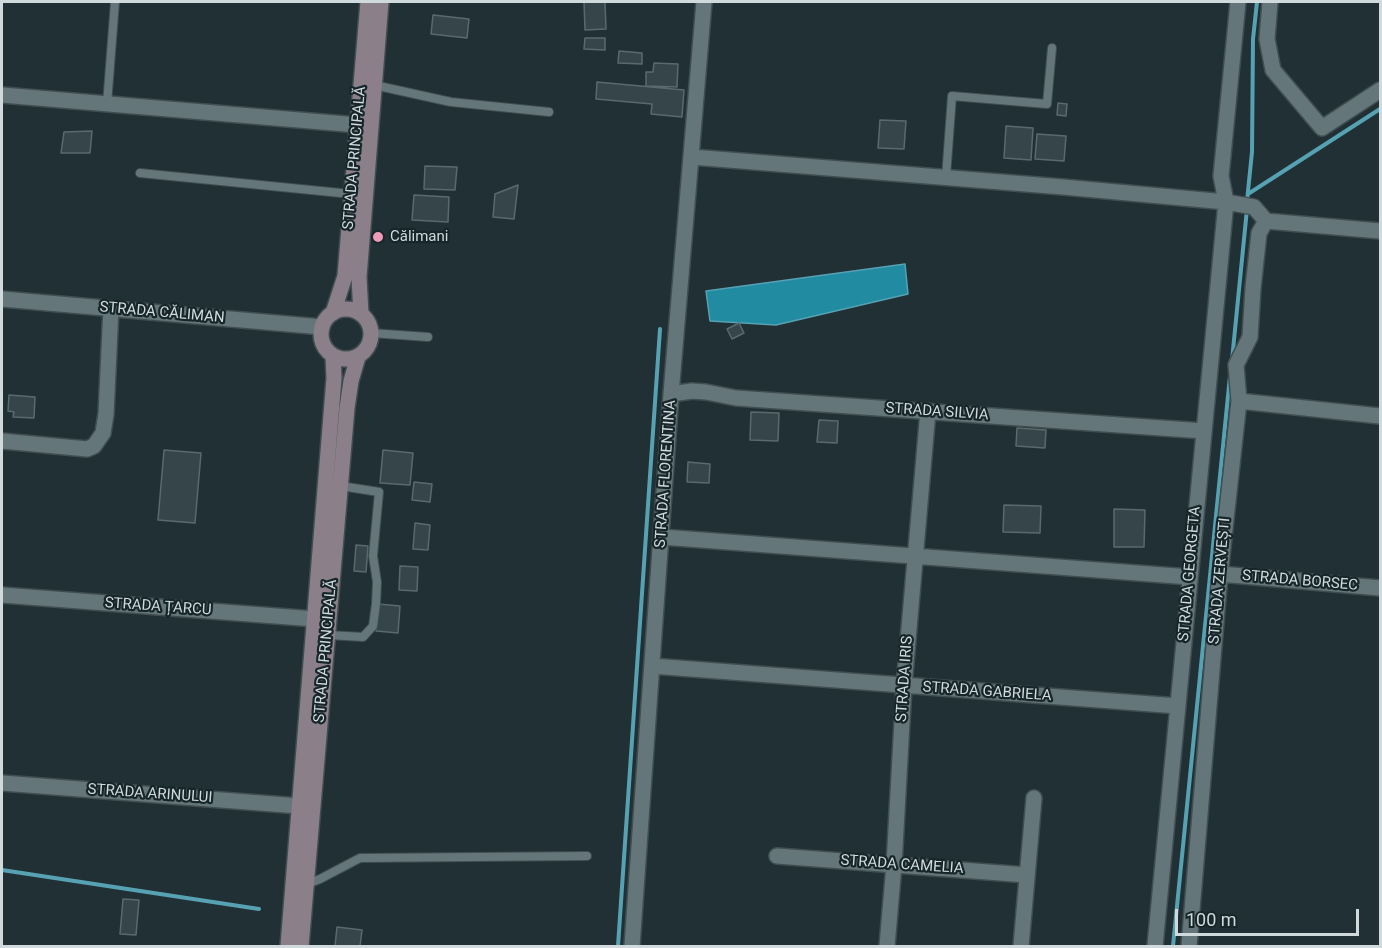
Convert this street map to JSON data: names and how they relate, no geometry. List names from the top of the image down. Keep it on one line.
{"streets":{"main road":["STRADA PRINCIPALĂ"],"street":["STRADA CĂLIMAN","STRADA SILVIA","STRADA FLORENTINA","STRADA GEORGETA","STRADA ZERVEȘTI","STRADA BORSEC","STRADA ȚARCU","STRADA IRIS","STRADA GABRIELA","STRADA ARINULUI","STRADA CAMELIA"]},"crossings":[["STRADA PRINCIPALĂ","STRADA CĂLIMAN"],["STRADA PRINCIPALĂ","STRADA ȚARCU"],["STRADA PRINCIPALĂ","STRADA ARINULUI"],["STRADA SILVIA","STRADA FLORENTINA"],["STRADA SILVIA","STRADA GEORGETA"],["STRADA SILVIA","STRADA IRIS"],["STRADA FLORENTINA","STRADA GABRIELA"],["STRADA GEORGETA","STRADA GABRIELA"],["STRADA ZERVEȘTI","STRADA BORSEC"],["STRADA IRIS","STRADA GABRIELA"],["STRADA IRIS","STRADA CAMELIA"]],"places":["Călimani"],"scale_bar":"100 m"}
